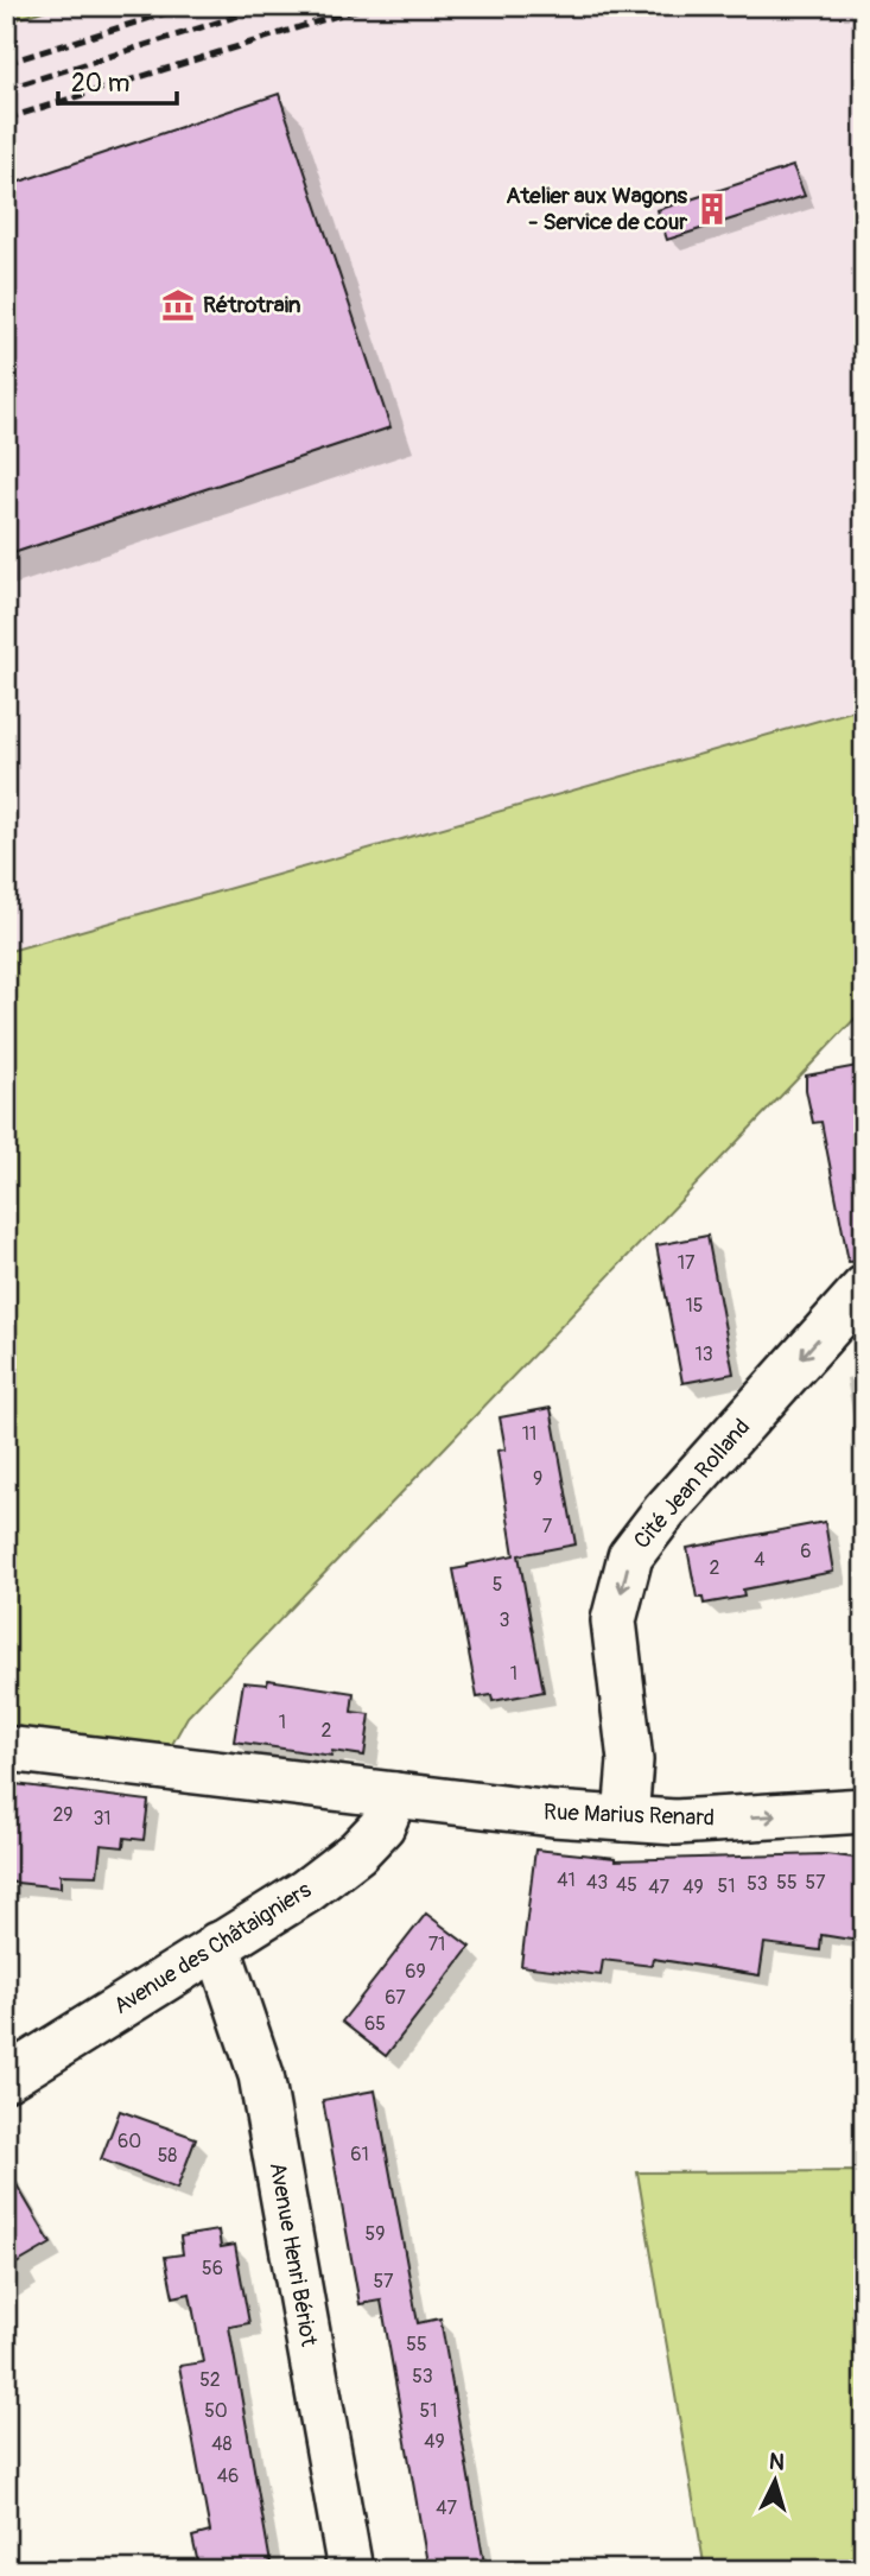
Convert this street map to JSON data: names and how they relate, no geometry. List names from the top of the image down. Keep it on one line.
{"streets":{"street":["Cité Jean Rolland","Rue Marius Renard","Avenue des Châtaigniers","Avenue Henri Bériot"]},"crossings":[["Cité Jean Rolland","Rue Marius Renard"],["Rue Marius Renard","Avenue des Châtaigniers"],["Avenue des Châtaigniers","Avenue Henri Bériot"]],"one_way":["Cité Jean Rolland"],"places":{"building":["Atelier aux Wagons - Service de cour"],"museum":["Rétrotrain"]},"house_numbers":["17","15","13","11","9","7","6","4","2","5","3","1","1","2","29","31","41","43","55","57","53","45","51","47","49","71","69","67","65","60","61","58","59","56","57","55","53","52","50","51","49","48","46","47"],"scale_bar":"20 m","north":"top"}
